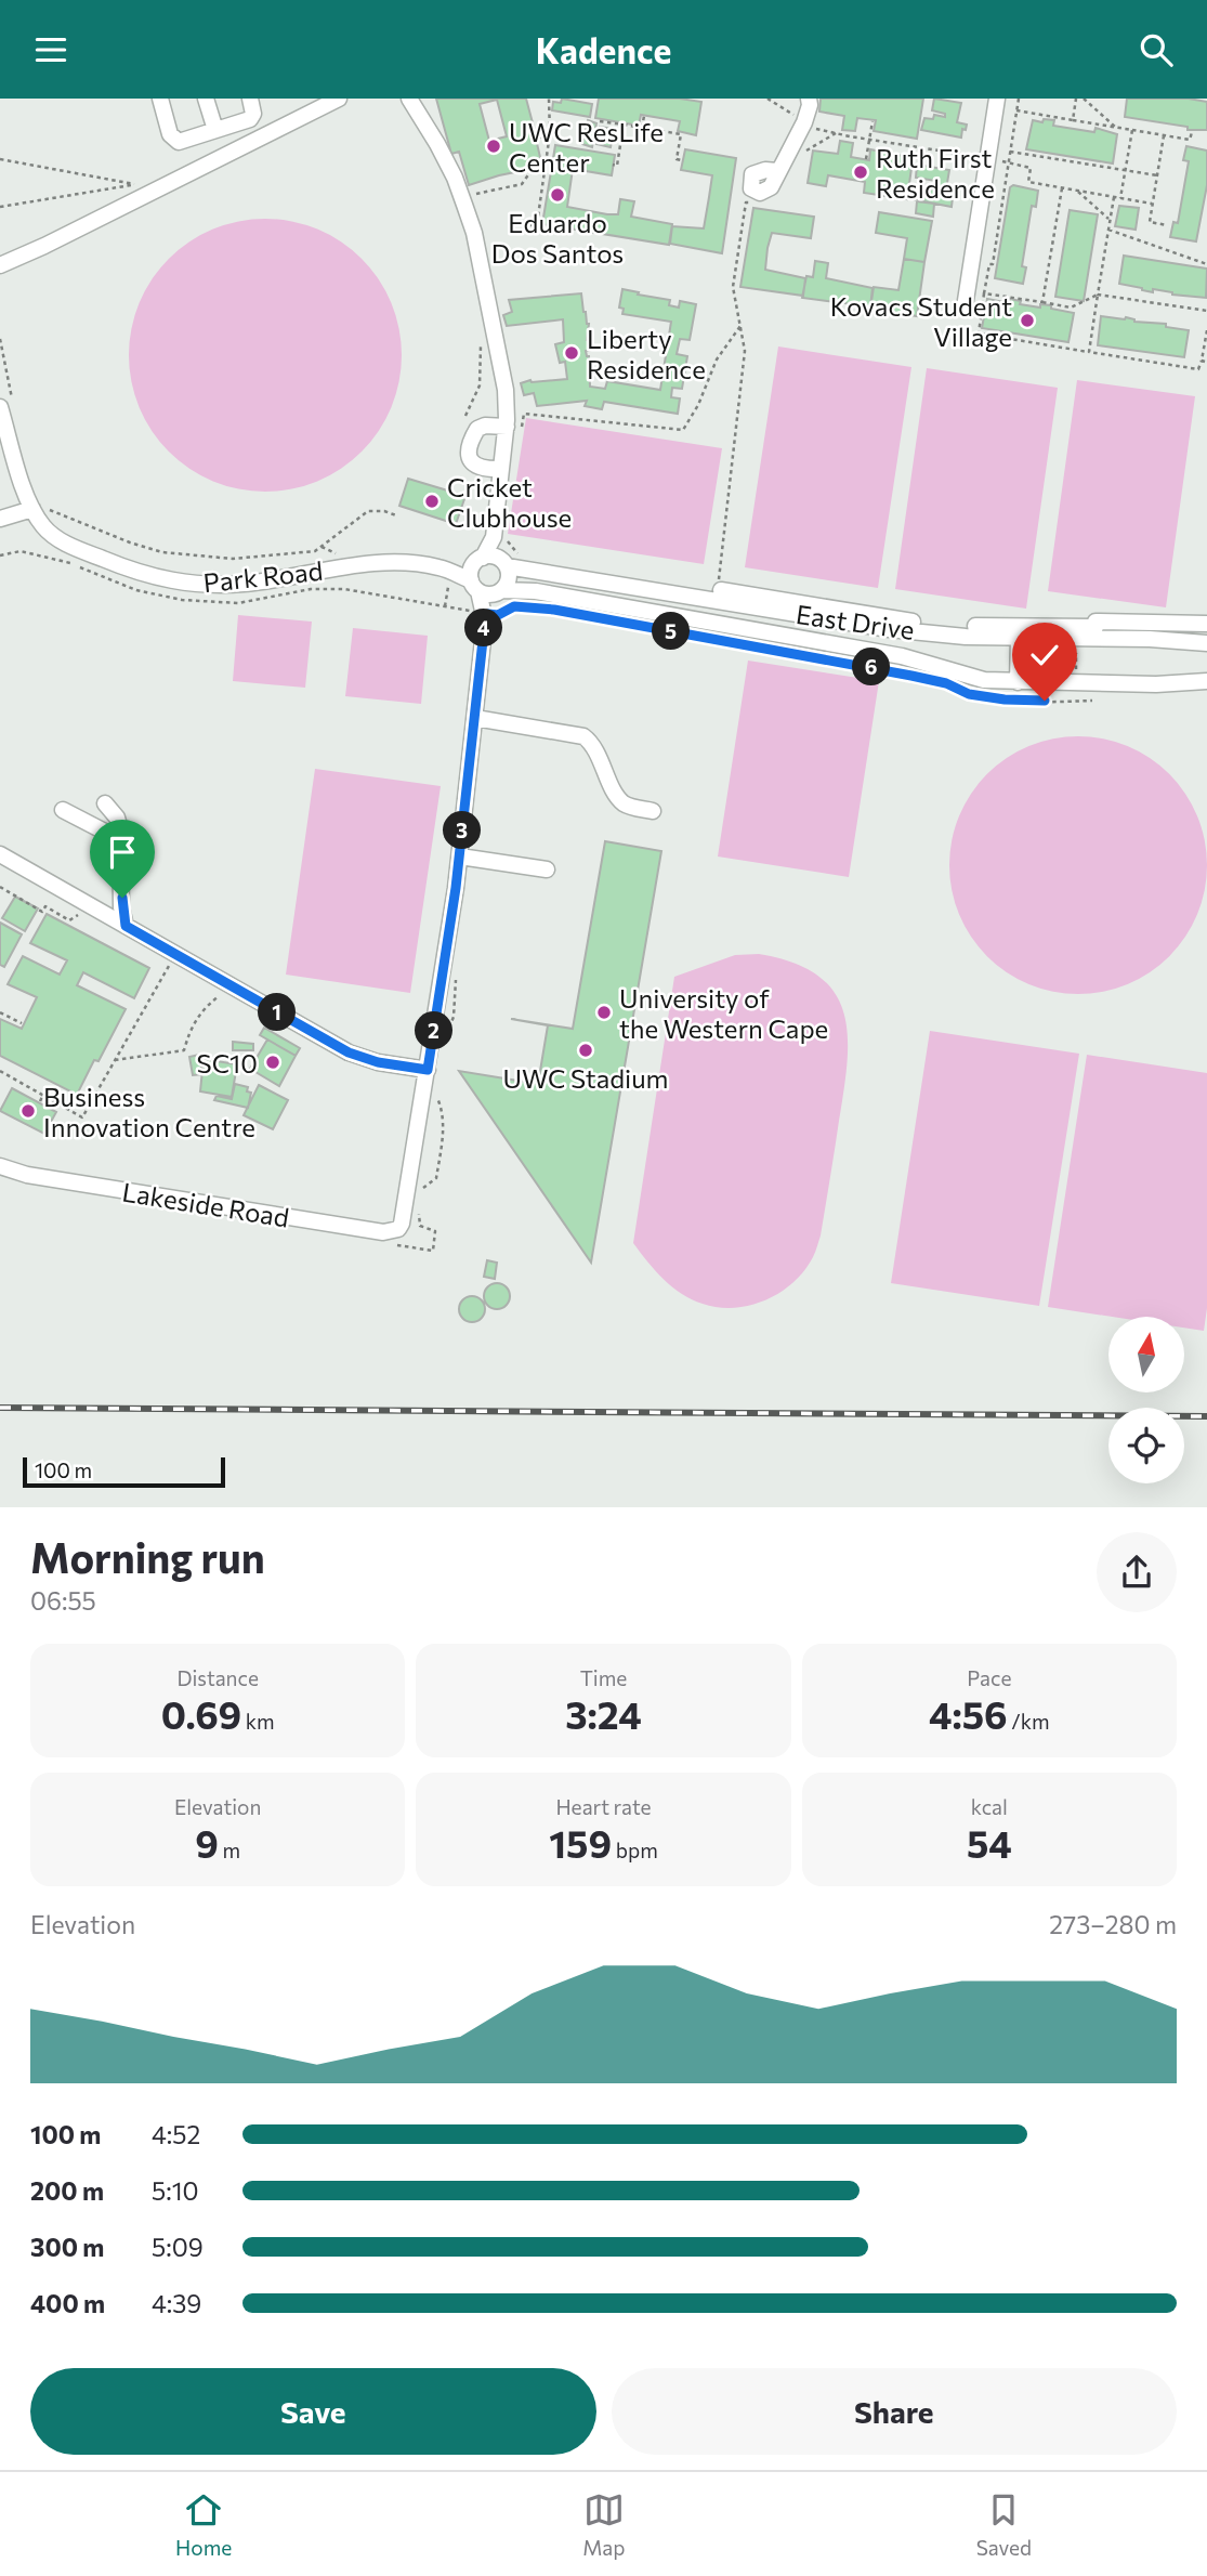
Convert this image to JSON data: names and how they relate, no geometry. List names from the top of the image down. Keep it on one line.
{"streets":{"street":["Park Road","East Drive","Lakeside Road"]},"crossings":[["Park Road","East Drive"]],"places":["UWC ResLife Center","Ruth First Residence","Eduardo Dos Santos","Kovacs Student Village","Liberty Residence","Cricket Clubhouse","University of the Western Cape","UWC Stadium","SC10","Business Innovation Centre"],"scale_bar":"100 m","north":"top","page":{"header":"Kadence","pins":["4","5","6","3","1","2"],"scale":"100 m","heading":["Morning run","06:55"],"stats":[["Distance","0.69 km"],["Time","3:24"],["Pace","4:56 /km"],["Elevation","9 m"],["Heart rate","159 bpm"],["kcal","54"]],"chart":["Elevation","273–280 m"],"list":[{"name":"100 m","note":"4:52"},{"name":"200 m","note":"5:10"},{"name":"300 m","note":"5:09"},{"name":"400 m","note":"4:39"}],"buttons":["Save","Share"],"tabs":["Home","Map","Saved"]}}
